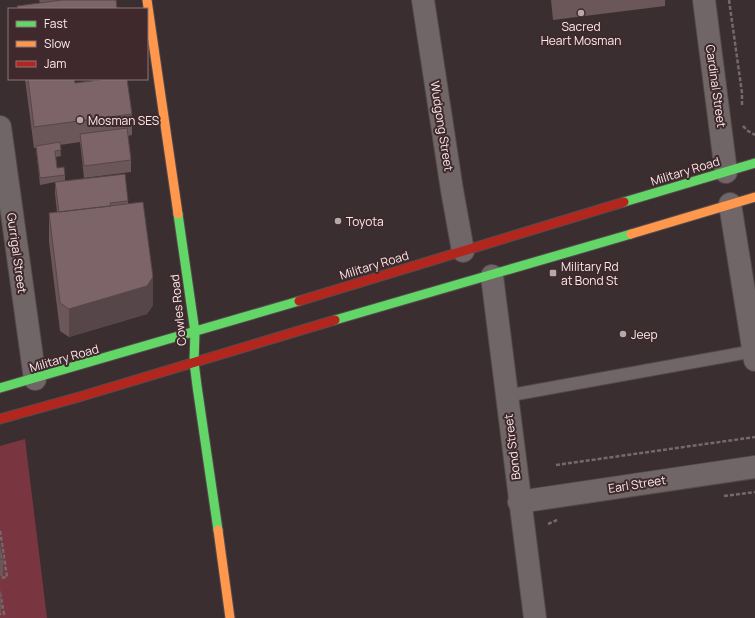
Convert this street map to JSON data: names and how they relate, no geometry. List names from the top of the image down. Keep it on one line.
{"streets":{"main road":["Military Road","Cowles Road"],"street":["Cardinal Street","Wudgong Street","Gurrigal Street","Bond Street","Earl Street"]},"crossings":[["Cardinal Street","Military Road"],["Wudgong Street","Military Road"],["Military Road","Gurrigal Street"],["Military Road","Cowles Road"],["Bond Street","Earl Street"]],"places":{"other":["Sacred Heart Mosman","Mosman SES","Toyota","Jeep"],"transit":["Military Rd at Bond St"]},"legend":["Fast","Slow","Jam"]}
